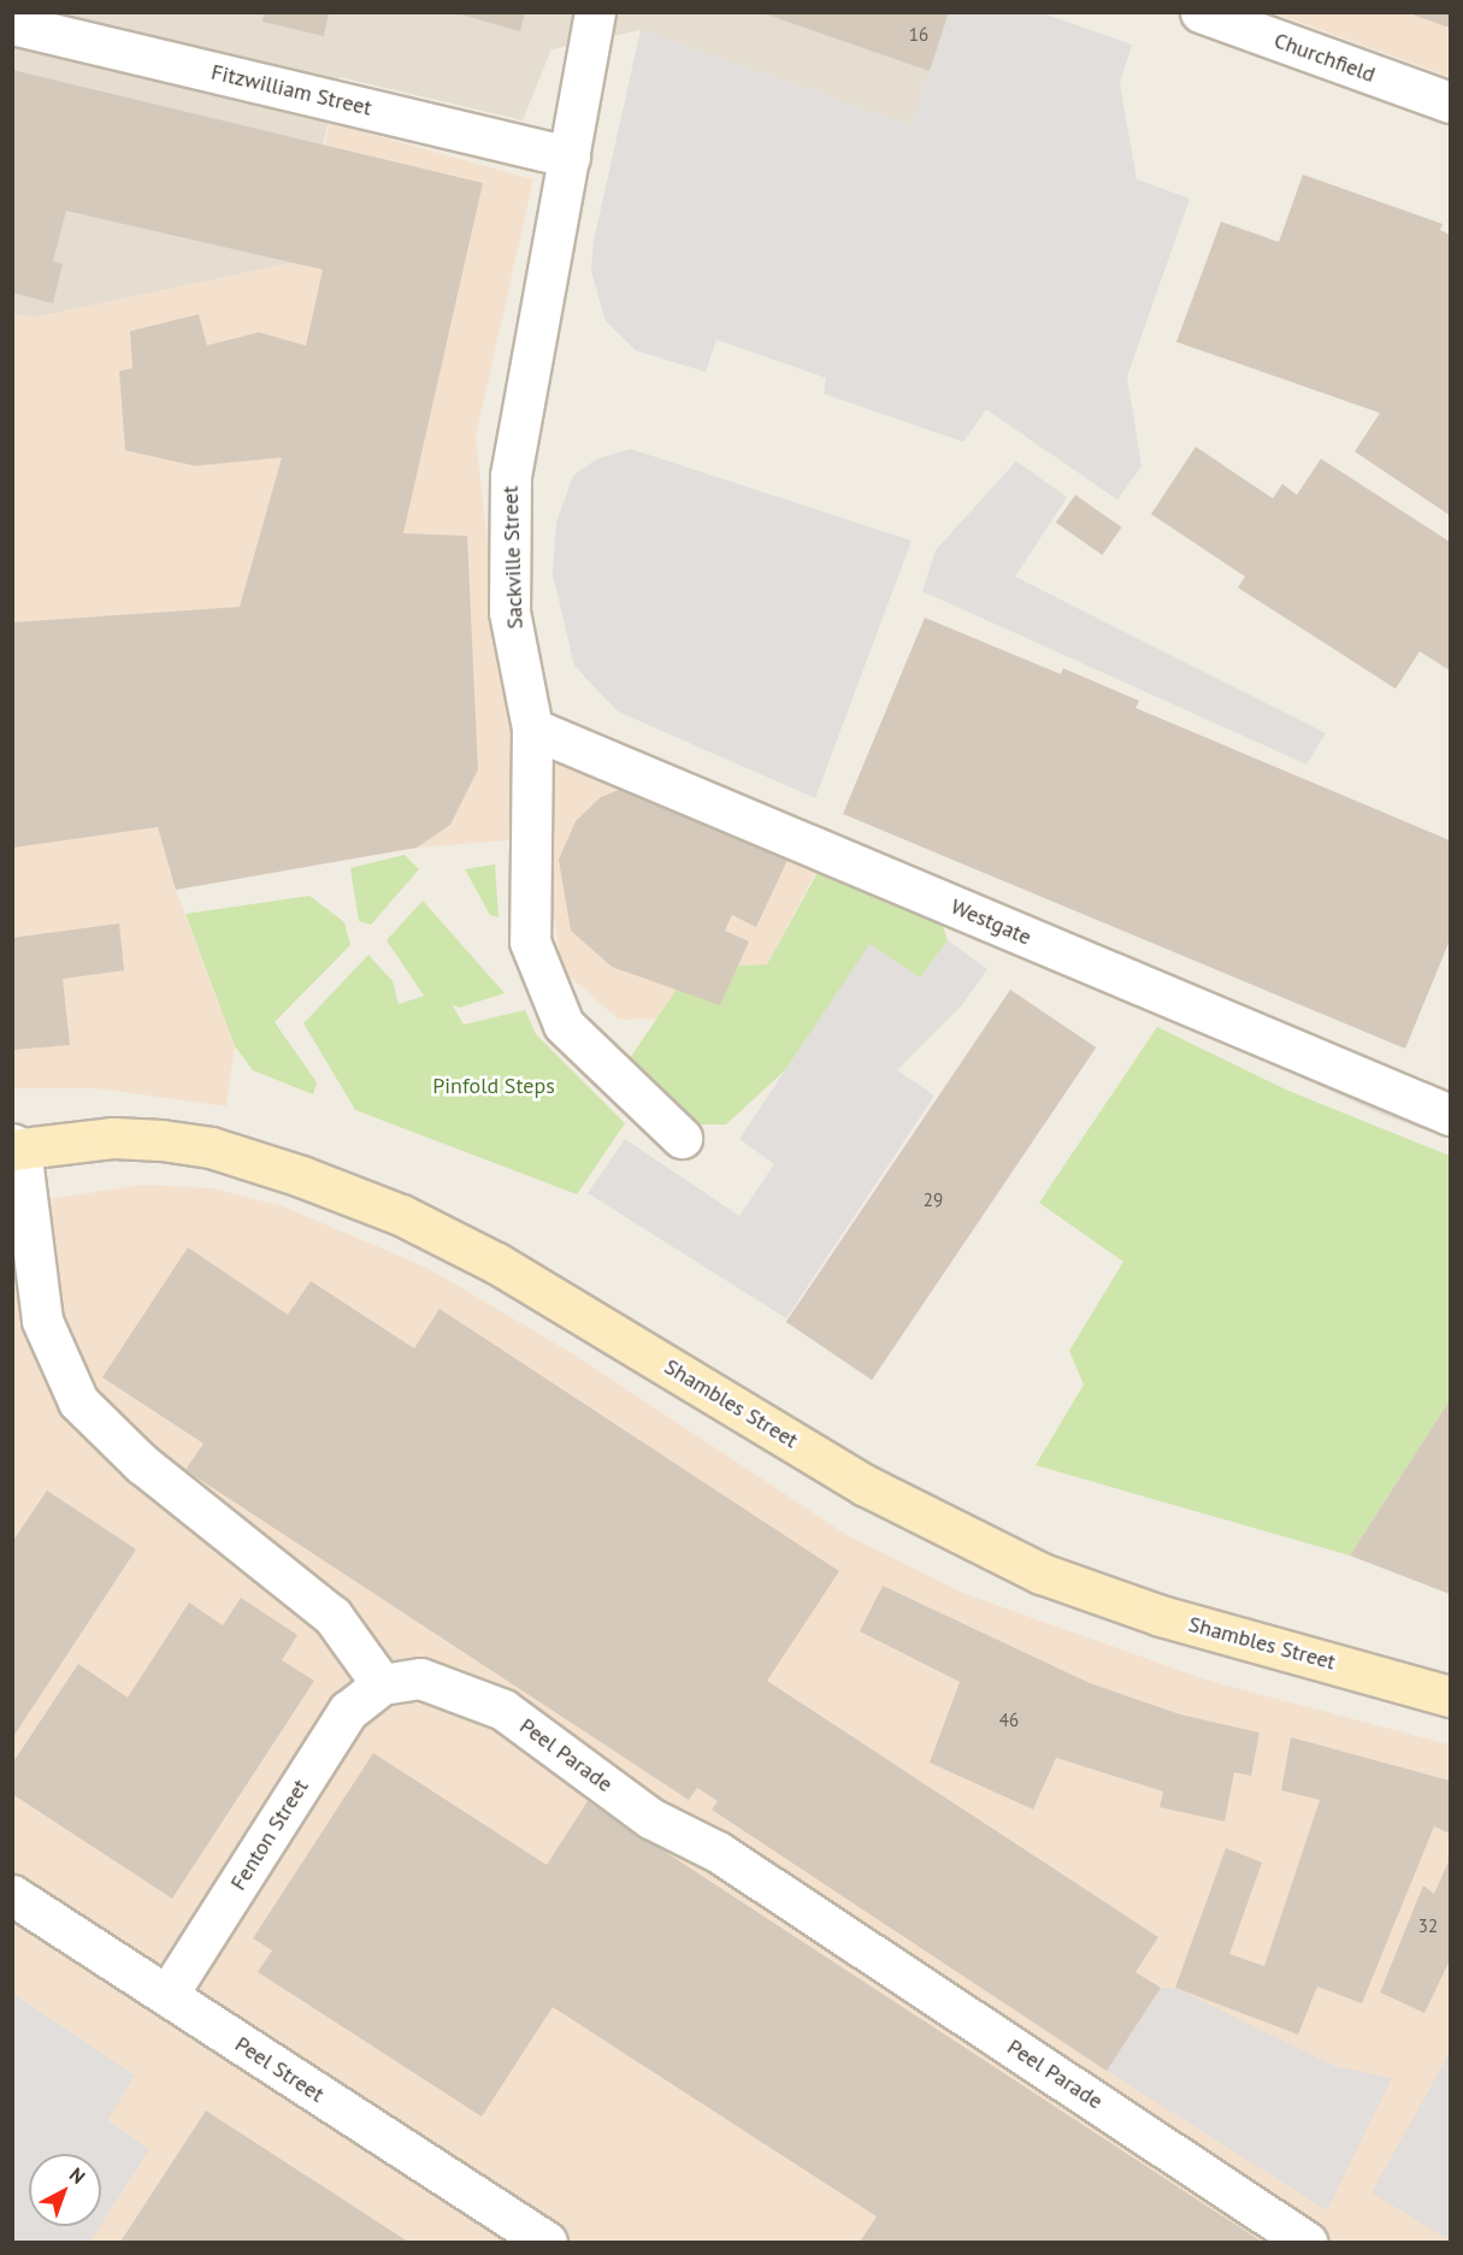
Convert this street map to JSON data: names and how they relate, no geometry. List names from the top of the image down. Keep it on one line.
{"streets":{"street":["Churchfield","Fitzwilliam Street","Sackville Street","Westgate","Shambles Street","Peel Parade","Fenton Street","Peel Street"]},"crossings":[["Fitzwilliam Street","Sackville Street"],["Sackville Street","Westgate"],["Peel Parade","Fenton Street"],["Fenton Street","Peel Street"]],"parks":["Pinfold Steps"],"house_numbers":["16","29","46","32"],"north":"top right"}
